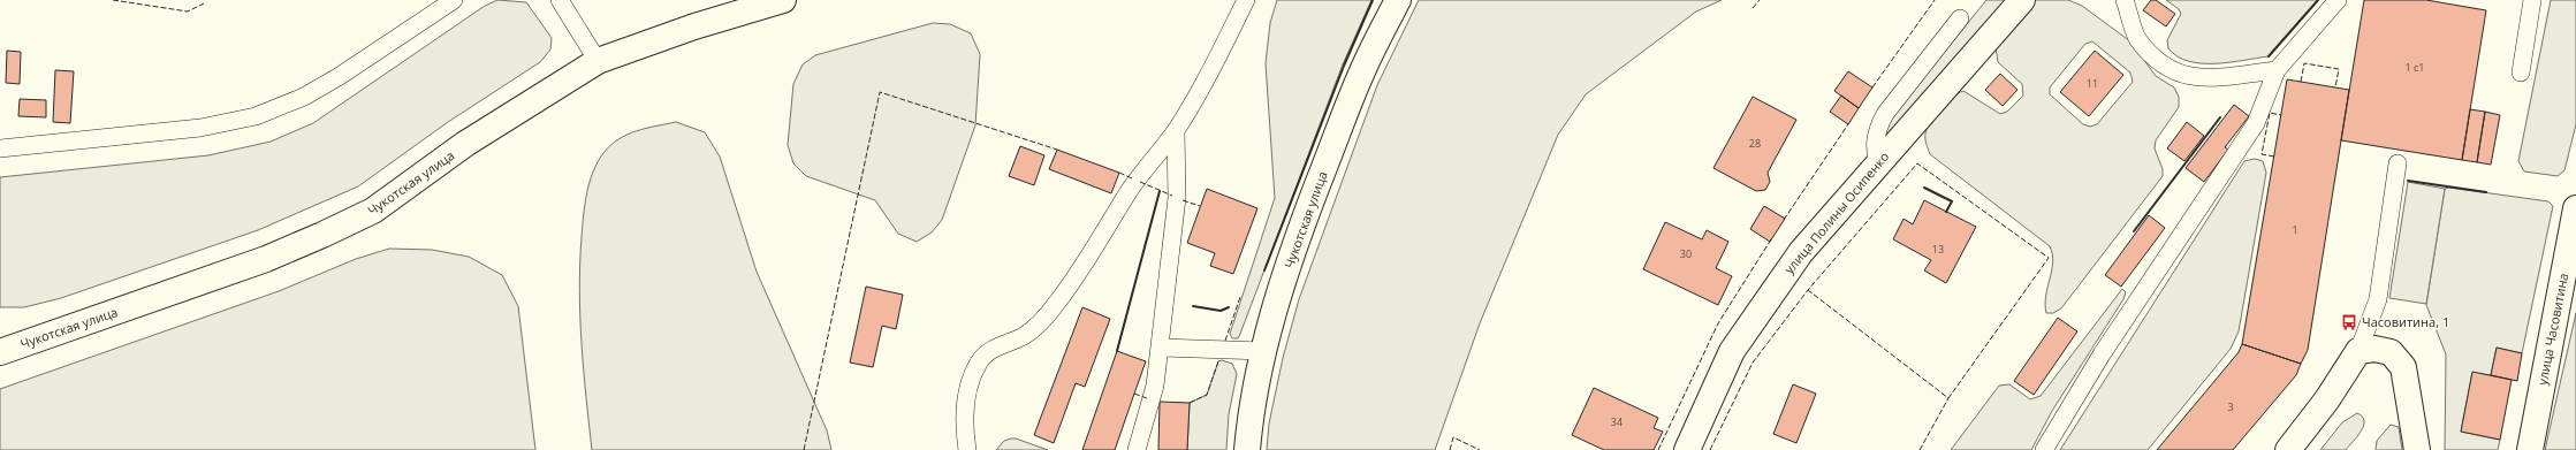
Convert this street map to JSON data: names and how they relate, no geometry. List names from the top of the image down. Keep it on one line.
{"streets":{"street":["Чукотская улица","улица Полины Осипенко","улица Часовитина"]},"places":{"bus stop":["Часовитина, 1"]},"house_numbers":["1 с1","11","28","1","13","30","3","34"]}
